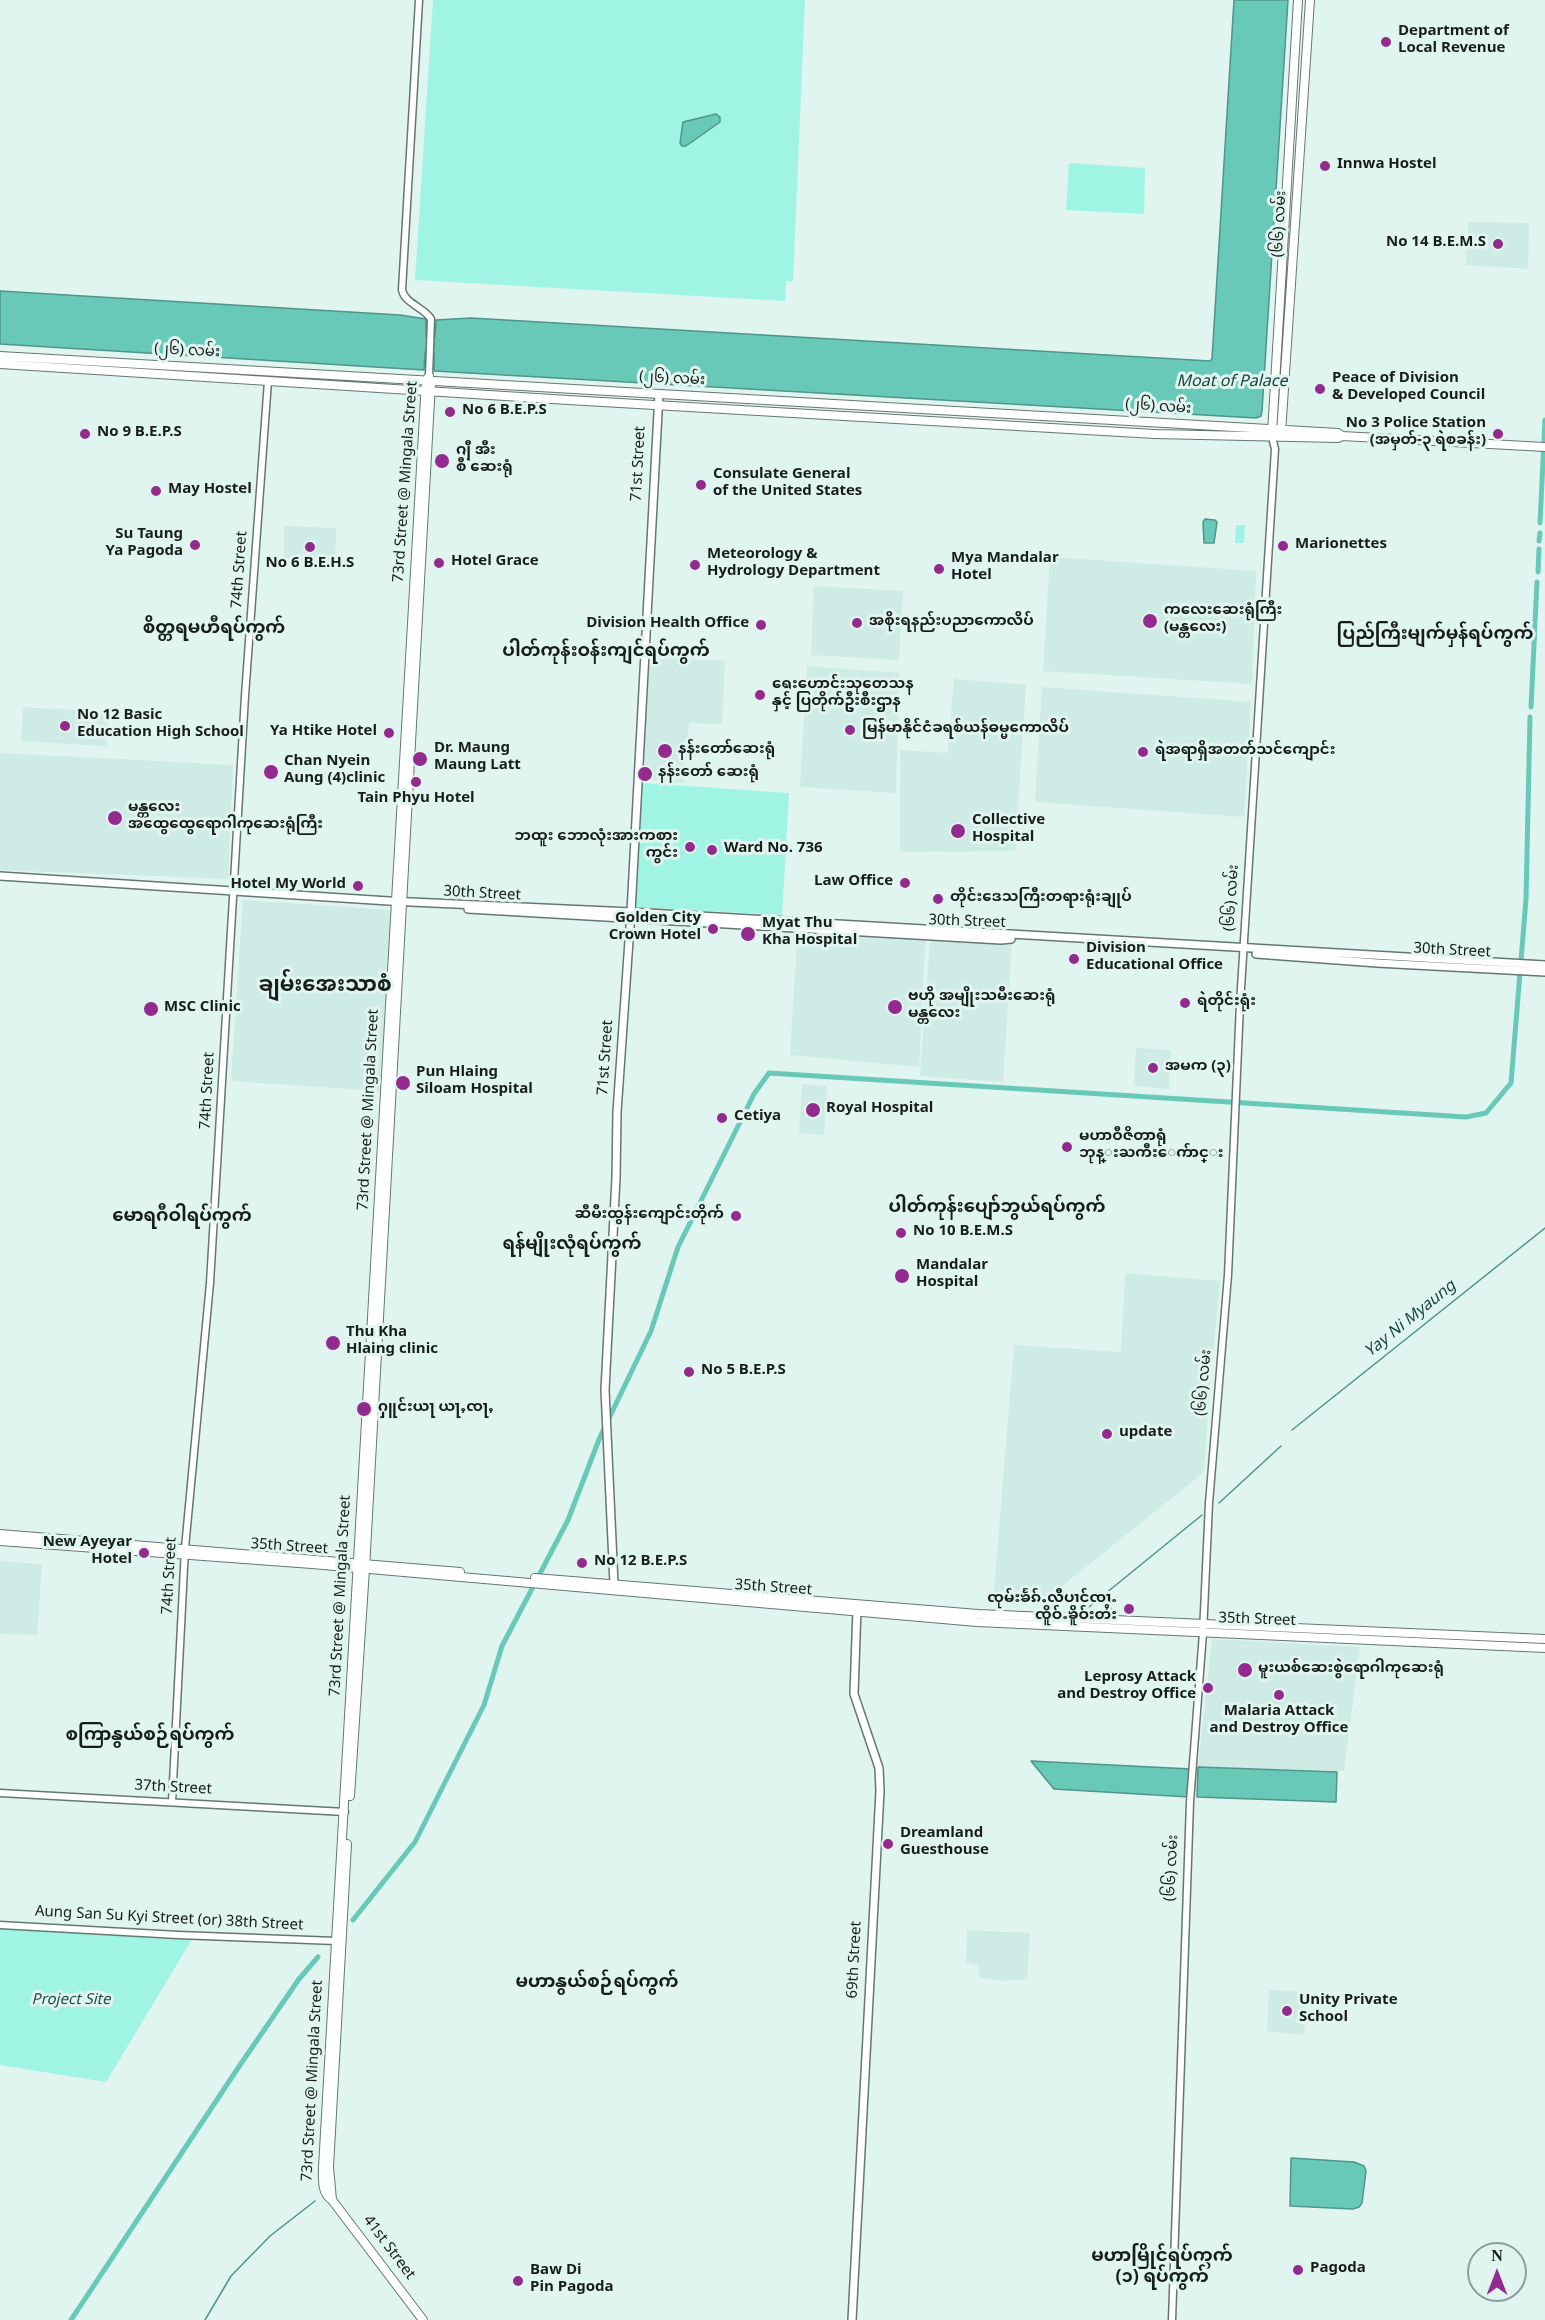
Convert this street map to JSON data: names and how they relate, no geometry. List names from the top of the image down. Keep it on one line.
{"streets":{"main road":["(၆၆) လမ်း","(၂၆) လမ်း","71st Street","73rd Street @ Mingala Street","30th Street","35th Street","69th Street","41st Street"],"street":["74th Street","37th Street","Aung San Su Kyi Street (or) 38th Street"]},"crossings":[["(၆၆) လမ်း","(၂၆) လမ်း"],["(၆၆) လမ်း","30th Street"],["(၆၆) လမ်း","35th Street"],["(၂၆) လမ်း","71st Street"],["(၂၆) လမ်း","73rd Street @ Mingala Street"],["(၂၆) လမ်း","74th Street"],["71st Street","30th Street"],["71st Street","35th Street"],["73rd Street @ Mingala Street","30th Street"],["73rd Street @ Mingala Street","35th Street"],["73rd Street @ Mingala Street","37th Street"],["73rd Street @ Mingala Street","Aung San Su Kyi Street (or) 38th Street"],["73rd Street @ Mingala Street","41st Street"],["74th Street","30th Street"],["74th Street","35th Street"],["74th Street","37th Street"],["35th Street","69th Street"]],"districts":["စိတ္တရမဟီရပ်ကွက်","ပြည်ကြီးမျက်မှန်ရပ်ကွက်","ပါတ်ကုန်းဝန်းကျင်ရပ်ကွက်","ချမ်းအေးသာစံ","ပါတ်ကုန်းပျော်ဘွယ်ရပ်ကွက်","မောရဂီဝါရပ်ကွက်","ရန်မျိုးလုံရပ်ကွက်","စကြာနွယ်စဉ်ရပ်ကွက်","မဟာနွယ်စဉ်ရပ်ကွက်","မဟာမြိုင်ရပ်ကွက် (၁) ရပ်ကွက်"],"water":["Moat of Palace","Yay Ni Myaung"],"parks":["Project Site"],"places":["Department of Local Revenue","Innwa Hostel","No 14 B.E.M.S","Peace of Division & Developed Council","No 6 B.E.P.S","No 9 B.E.P.S","No 3 Police Station (အမှတ်−၃ ရဲစခန်း)","ဂျီ အီး စီ ဆေးရုံ","Consulate General of the United States","May Hostel","Su Taung Ya Pagoda","Marionettes","No 6 B.E.H.S","Hotel Grace","Meteorology & Hydrology Department","Mya Mandalar Hotel","ကလေးဆေးရုံကြီး (မန္တလေး)","အစိုးရနည်းပညာကောလိပ်","Division Health Office","ရှေးဟောင်းသုတေသန နှင့် ပြတိုက်ဦးစီးဌာန","No 12 Basic Education High School","မြန်မာနိုင်ငံခရစ်ယန်ဓမ္မကောလိပ်","Ya Htike Hotel","နန်းတော်ဆေးရုံ","ရဲအရာရှိအတတ်သင်ကျောင်း","Dr. Maung Maung Latt","Chan Nyein Aung (4)clinic","နန်းတော် ဆေးရုံ","Tain Phyu Hotel","မန္တလေး အထွေထွေရောဂါကုဆေးရုံကြီး","Collective Hospital","ဘထူး ဘောလုံးအားကစား ကွင်း","Ward No. 736","Law Office","Hotel My World","တိုင်းဒေသကြီးတရားရုံးချုပ်","Golden City Crown Hotel","Myat Thu Kha Hospital","Division Educational Office","ရဲတိုင်းရုံး","ဗဟို အမျိုးသမီးဆေးရုံ မန္တလေး","MSC Clinic","အမက (၃)","Pun Hlaing Siloam Hospital","Royal Hospital","Cetiya","မဟာဝီဇိတာရုံ ဘုန္းႀကီးေက်ာင္း","ဆီမီးထွန်းကျောင်းတိုက်","No 10 B.E.M.S","Mandalar Hospital","Thu Kha Hlaing clinic","No 5 B.E.P.S","ႁူင်းယႃ ယႃႇၸႃႇ","update","New Ayeyar Hotel","No 12 B.E.P.S","ၸုမ်းၶႅၵ်ႇလီပၢင်ၸႃႉ ၸိူဝ်ႉၶိူဝ်းတႆး","မူးယစ်ဆေးစွဲရောဂါကုဆေးရုံ","Leprosy Attack and Destroy Office","Malaria Attack and Destroy Office","Dreamland Guesthouse","Unity Private School","Pagoda","Baw Di Pin Pagoda"],"north":"top"}
